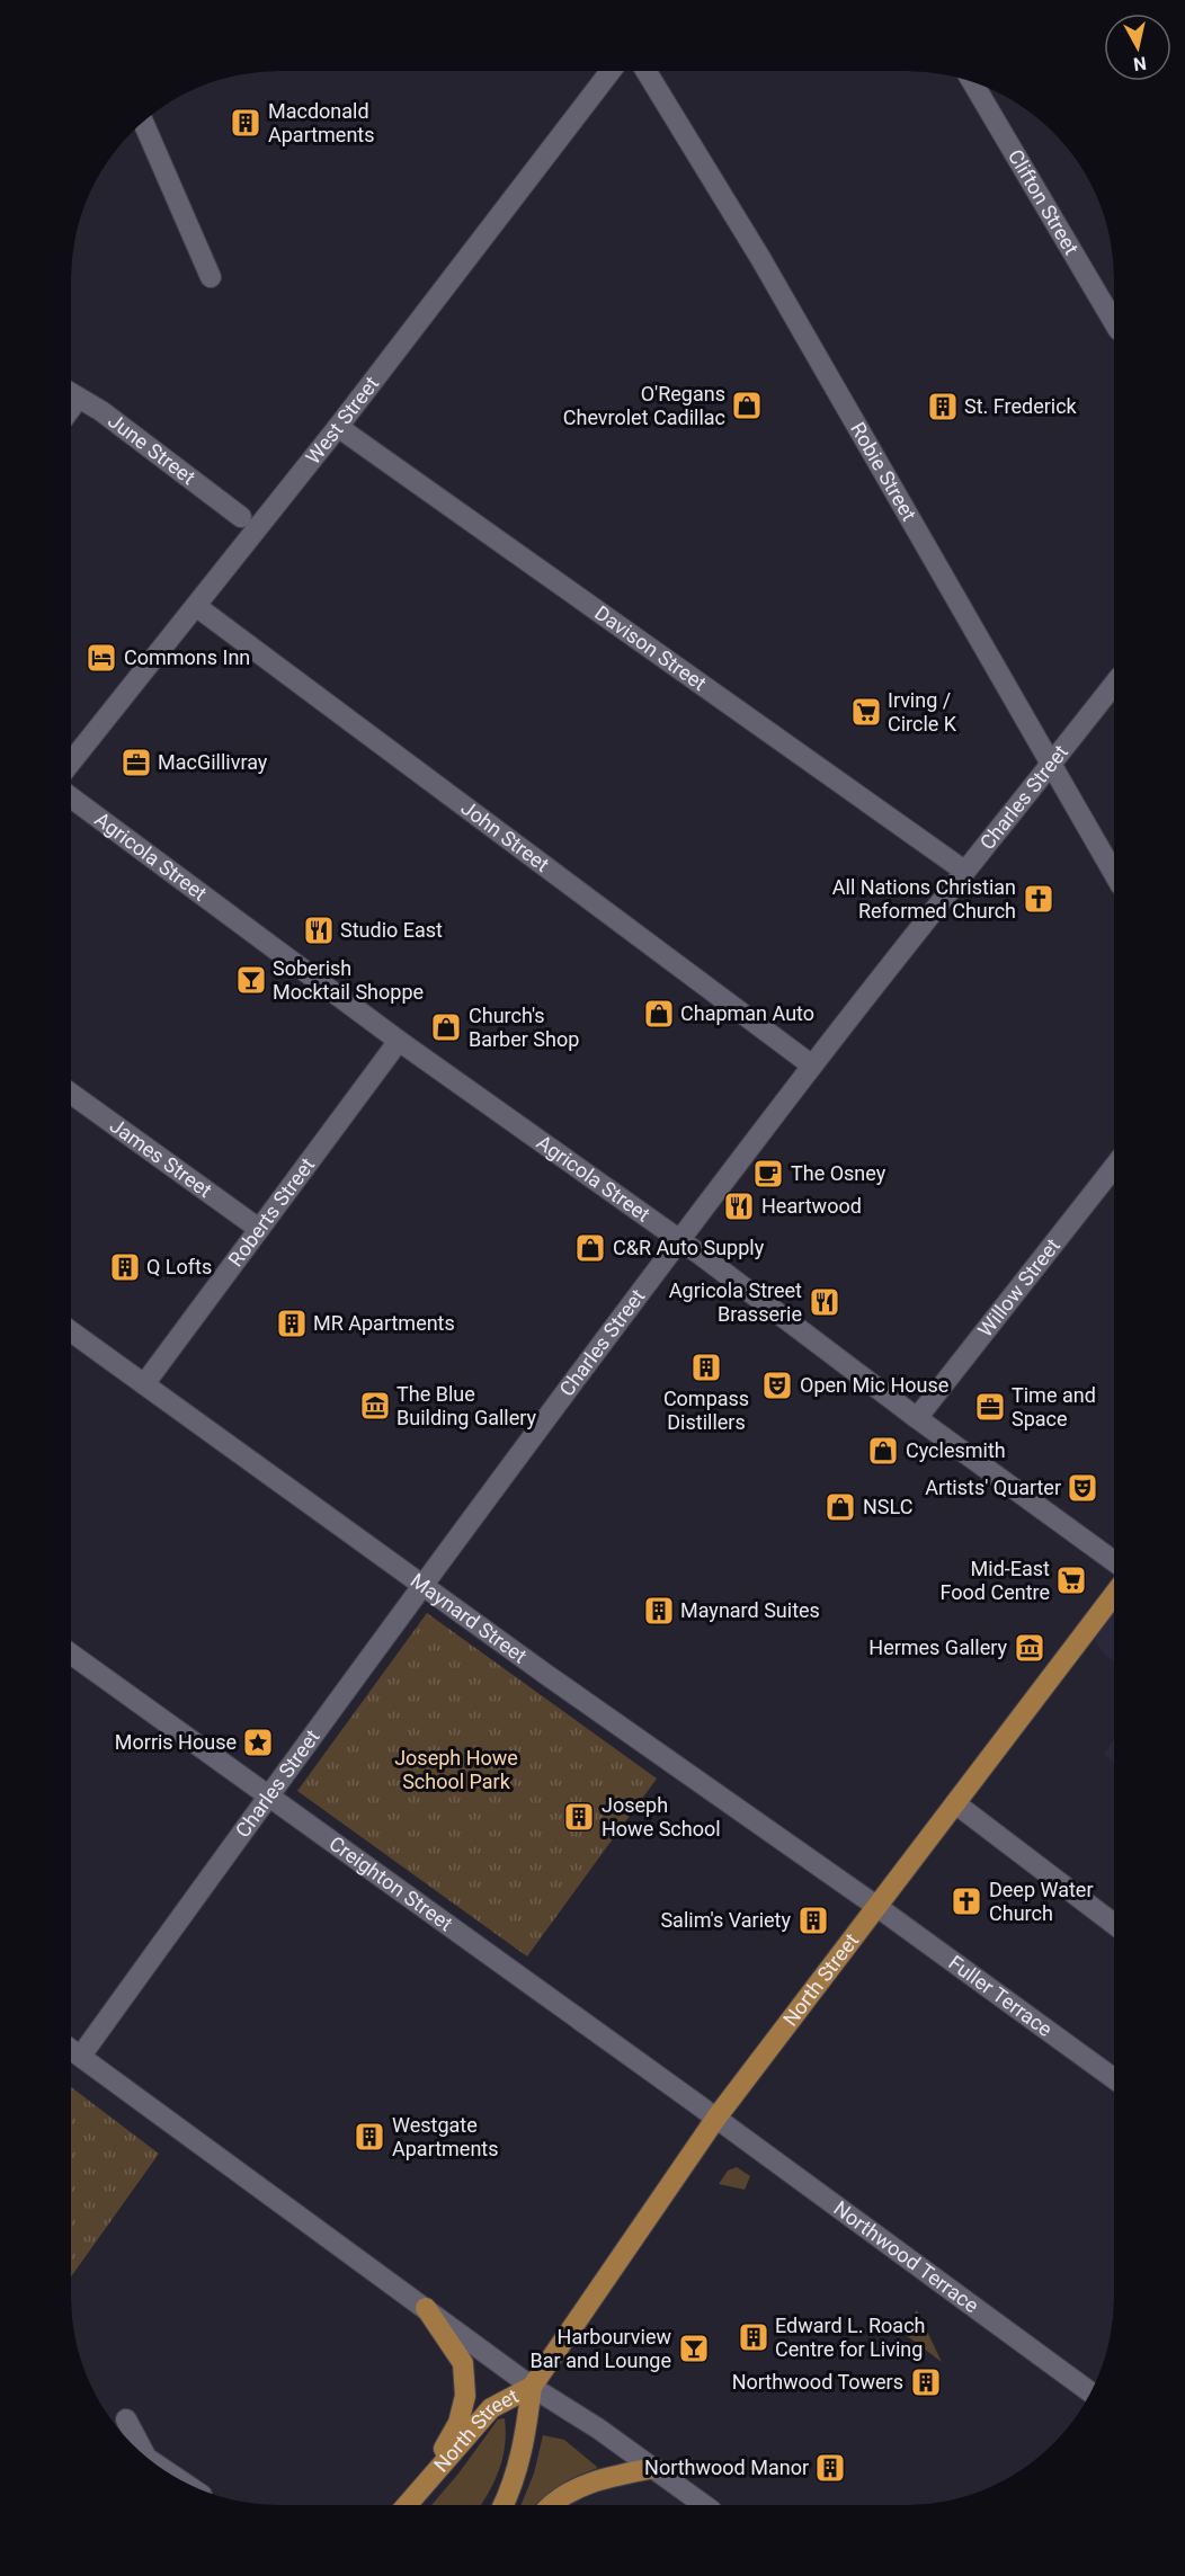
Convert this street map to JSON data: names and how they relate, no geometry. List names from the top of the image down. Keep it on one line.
{"streets":{"main road":["North Street"],"street":["Clifton Street","West Street","June Street","Robie Street","Davison Street","Charles Street","John Street","Agricola Street","James Street","Roberts Street","Willow Street","Maynard Street","Creighton Street","Fuller Terrace","Northwood Terrace"]},"crossings":[["West Street","Davison Street"],["West Street","John Street"],["Robie Street","Charles Street"],["Davison Street","Charles Street"],["Charles Street","John Street"],["Charles Street","Agricola Street"],["Charles Street","Maynard Street"],["Charles Street","Creighton Street"],["Agricola Street","Roberts Street"],["Agricola Street","Willow Street"],["James Street","Roberts Street"],["Roberts Street","Maynard Street"],["Maynard Street","North Street"],["Maynard Street","Fuller Terrace"],["Creighton Street","North Street"],["Creighton Street","Northwood Terrace"],["North Street","Fuller Terrace"],["North Street","Northwood Terrace"]],"parks":["Joseph Howe School Park"],"places":{"building":["Macdonald Apartments","St. Frederick","Q Lofts","MR Apartments","Compass Distillers","Maynard Suites","Joseph Howe School","Salim's Variety","Westgate Apartments","Edward L. Roach Centre for Living","Northwood Towers","Northwood Manor"],"shop":["O'Regans Chevrolet Cadillac","Chapman Auto","Church's Barber Shop","C&R Auto Supply","Cyclesmith","NSLC"],"hotel":["Commons Inn"],"supermarket":["Irving / Circle K","Mid-East Food Centre"],"office":["MacGillivray","Time and Space"],"church":["All Nations Christian Reformed Church","Deep Water Church"],"restaurant":["Studio East","Heartwood","Agricola Street Brasserie"],"bar":["Soberish Mocktail Shoppe","Harbourview Bar and Lounge"],"cafe":["The Osney"],"theatre":["Open Mic House","Artists' Quarter"],"museum":["The Blue Building Gallery","Hermes Gallery"],"place":["Morris House"]},"north":"bottom"}
